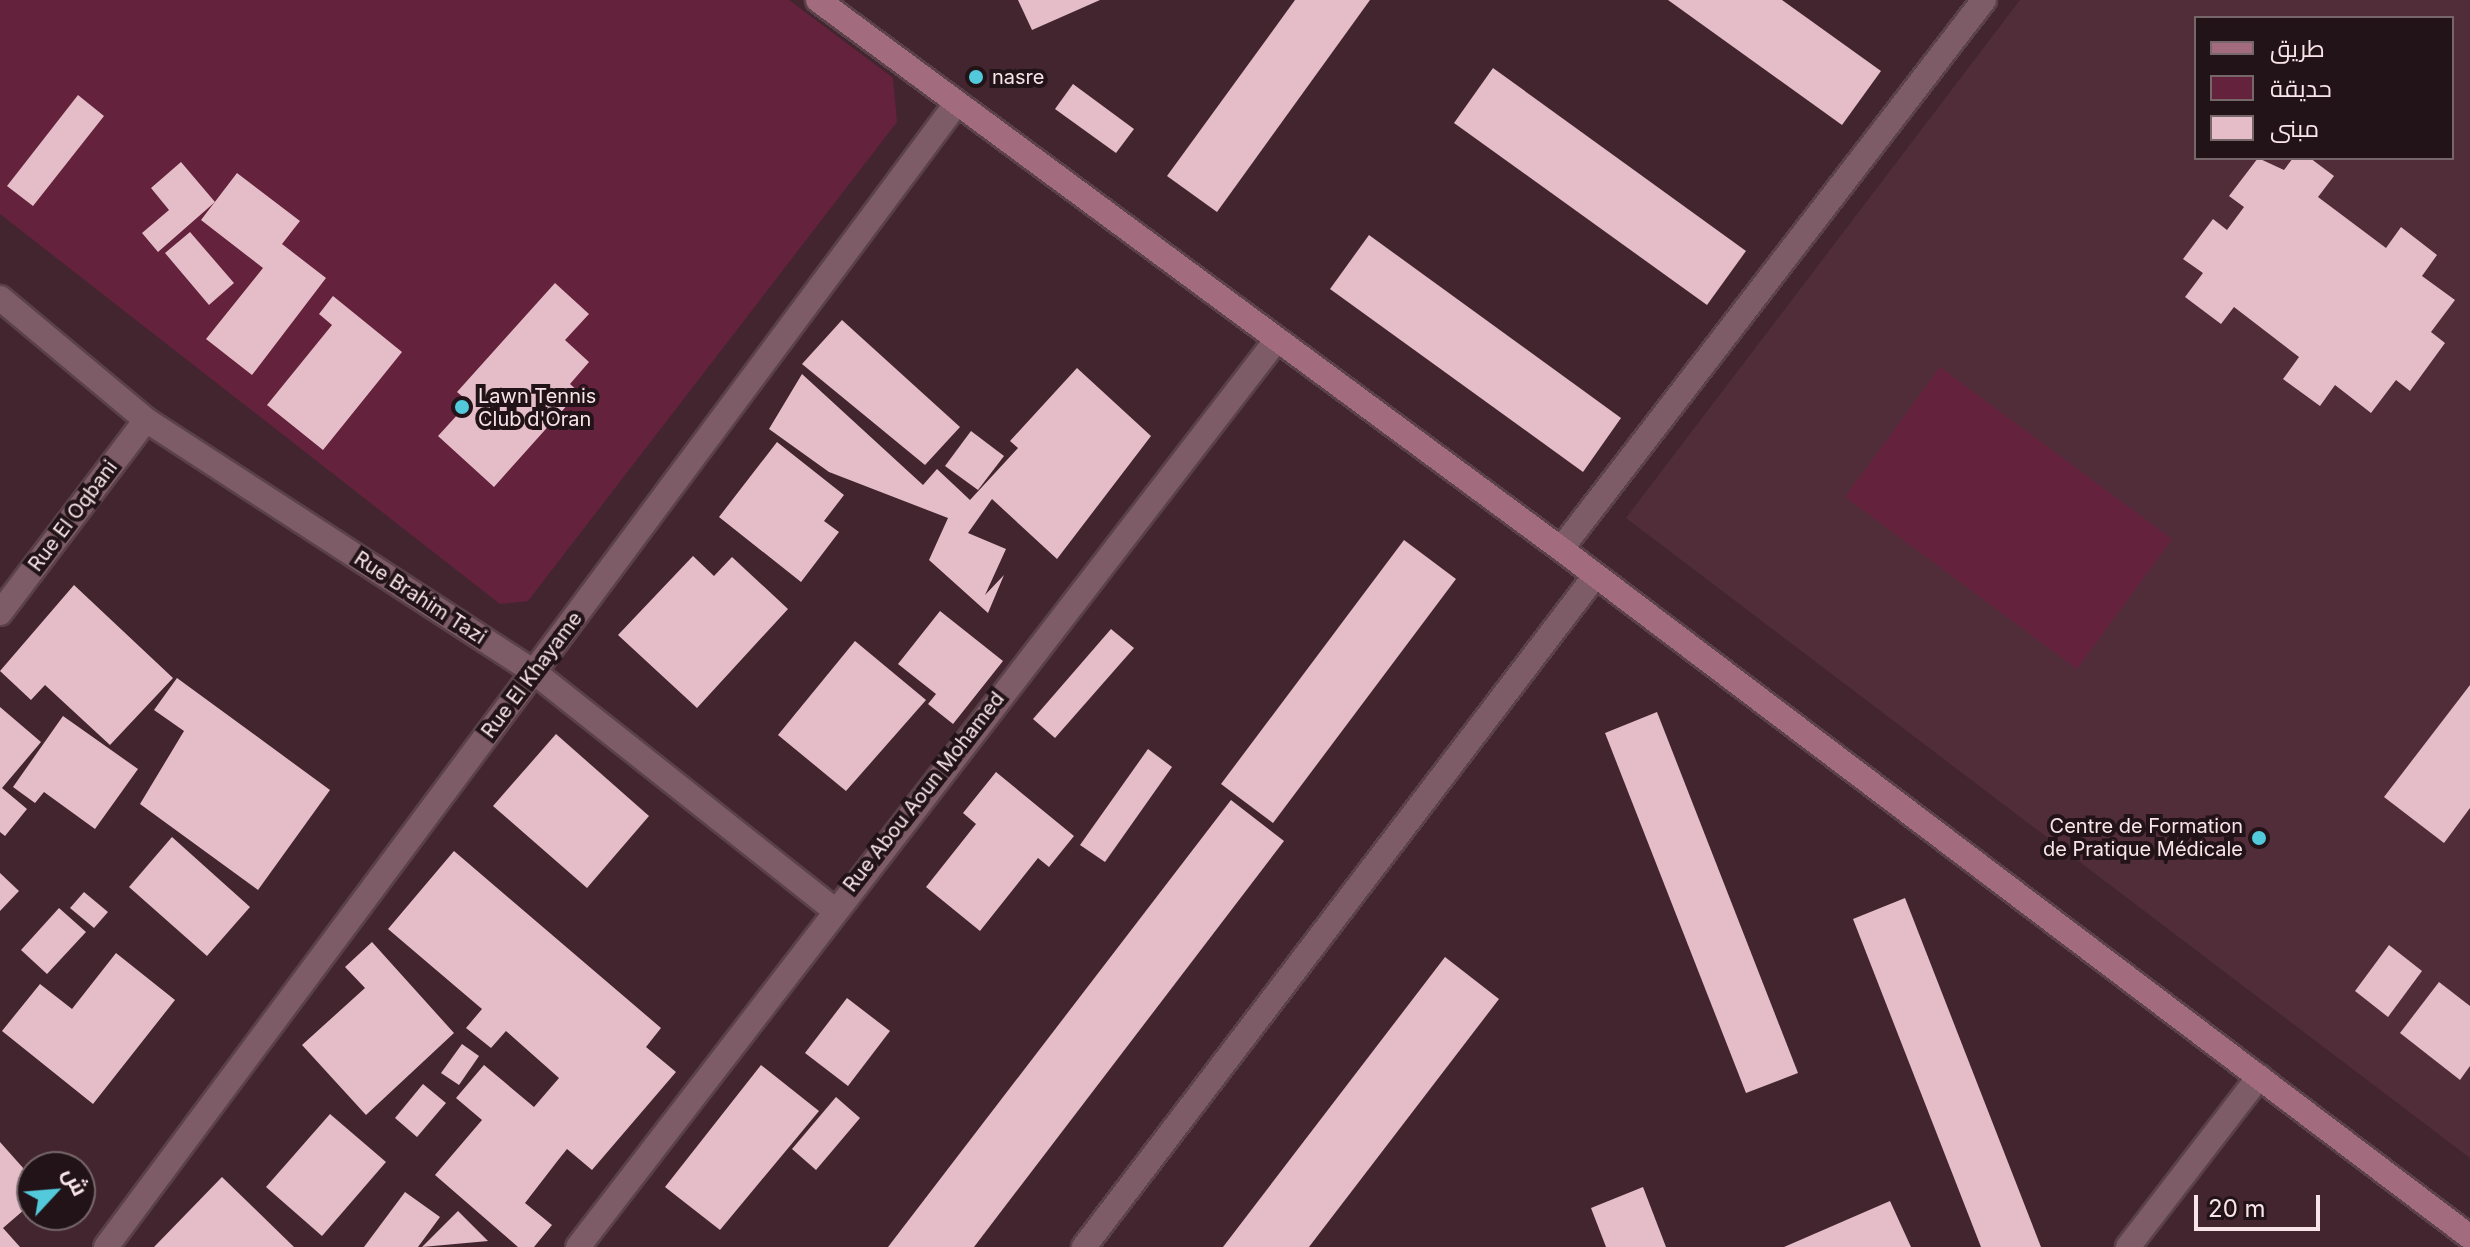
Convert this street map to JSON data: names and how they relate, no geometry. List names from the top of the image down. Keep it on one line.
{"streets":{"street":["Rue El Oqbani","Rue Brahim Tazi","Rue El Khayame","Rue Abou Aoun Mohamed"]},"crossings":[["Rue El Oqbani","Rue Brahim Tazi"],["Rue Brahim Tazi","Rue El Khayame"],["Rue Brahim Tazi","Rue Abou Aoun Mohamed"]],"places":["nasre","Lawn Tennis Club d'Oran","Centre de Formation de Pratique Médicale"],"legend":["طريق","حديقة","مبنى"],"scale_bar":"20 m","north":"top right"}
